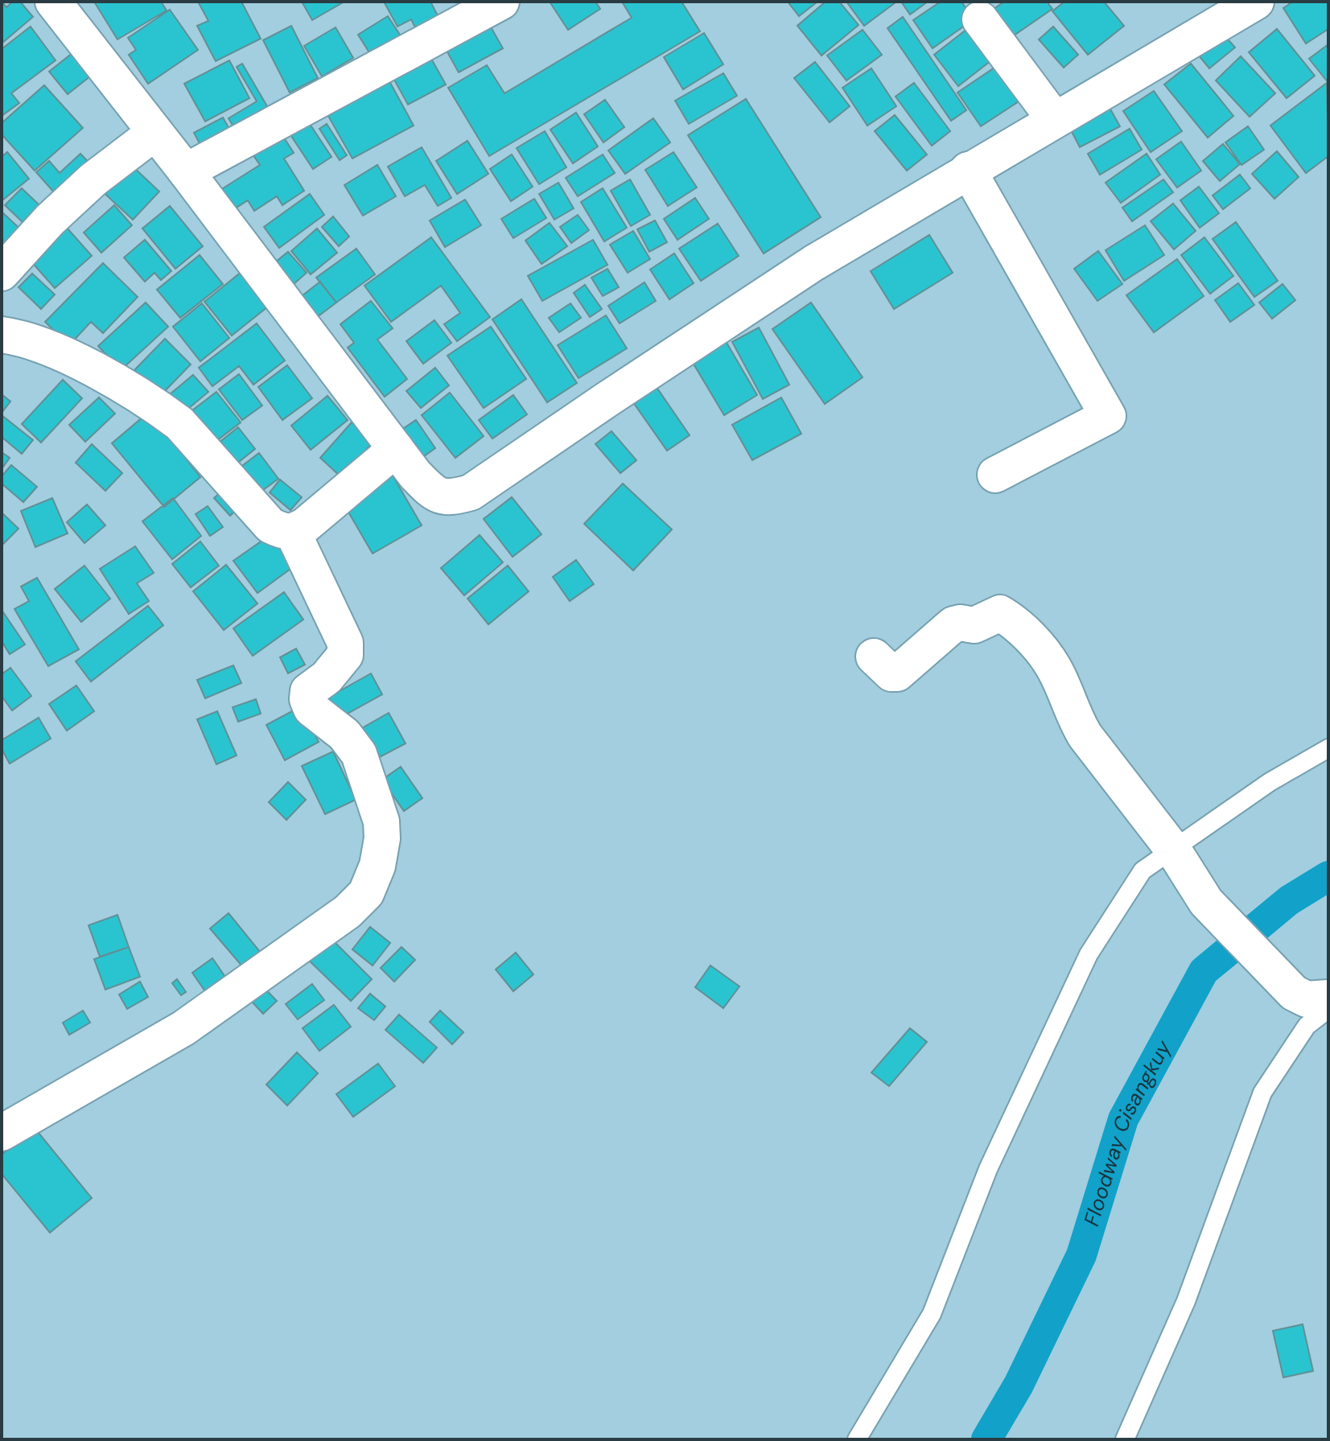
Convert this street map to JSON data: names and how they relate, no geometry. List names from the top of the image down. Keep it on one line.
{"water":["Floodway Cisangkuy"]}
